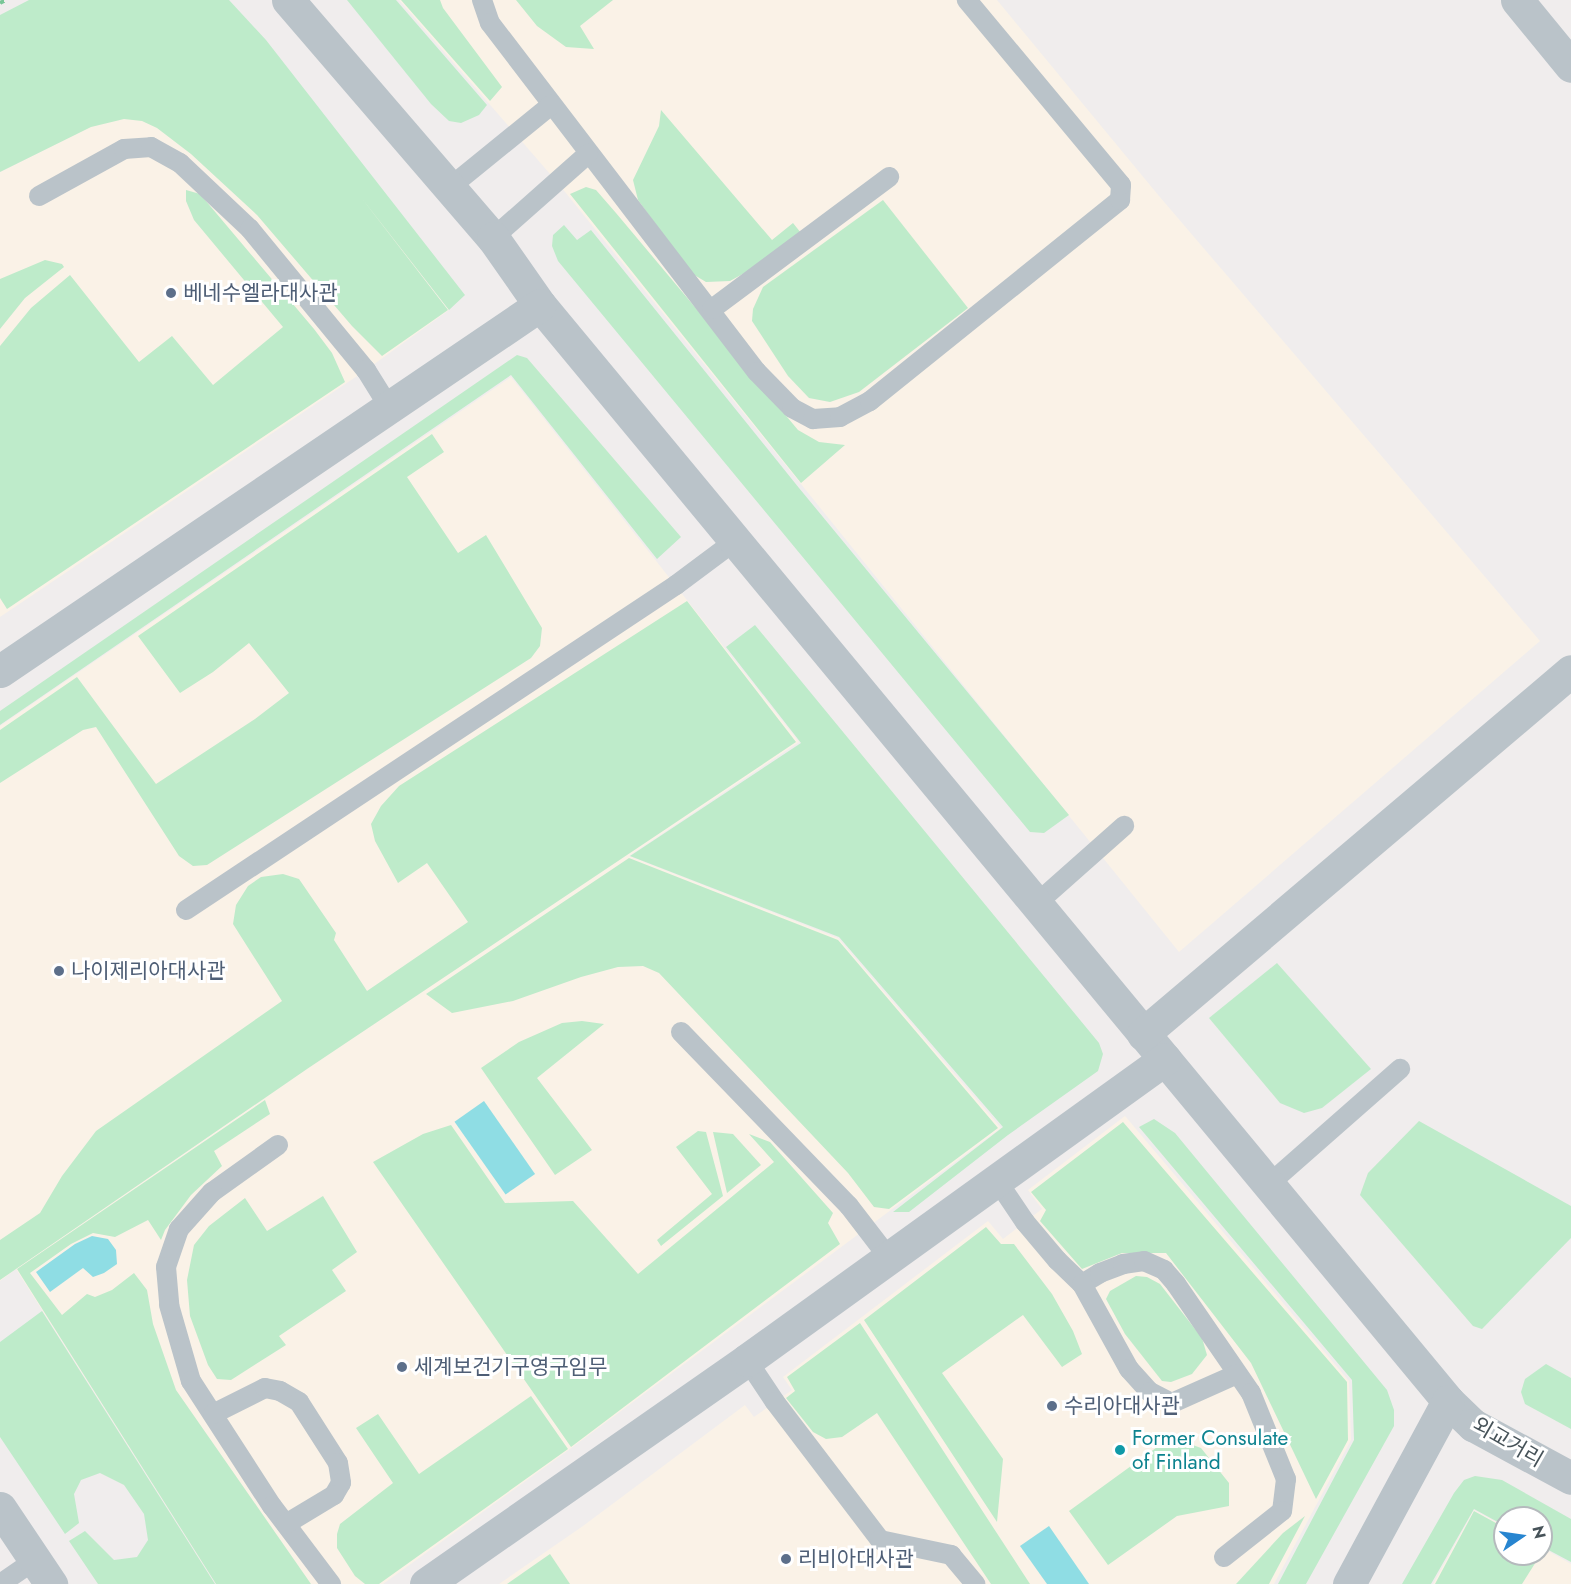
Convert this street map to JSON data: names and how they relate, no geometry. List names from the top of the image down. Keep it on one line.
{"streets":{"street":["외교거리"]},"places":["베네수엘라대사관","나이제리아대사관","세계보건기구영구임무","수리아대사관","Former Consulate of Finland","리비아대사관"],"north":"right"}
